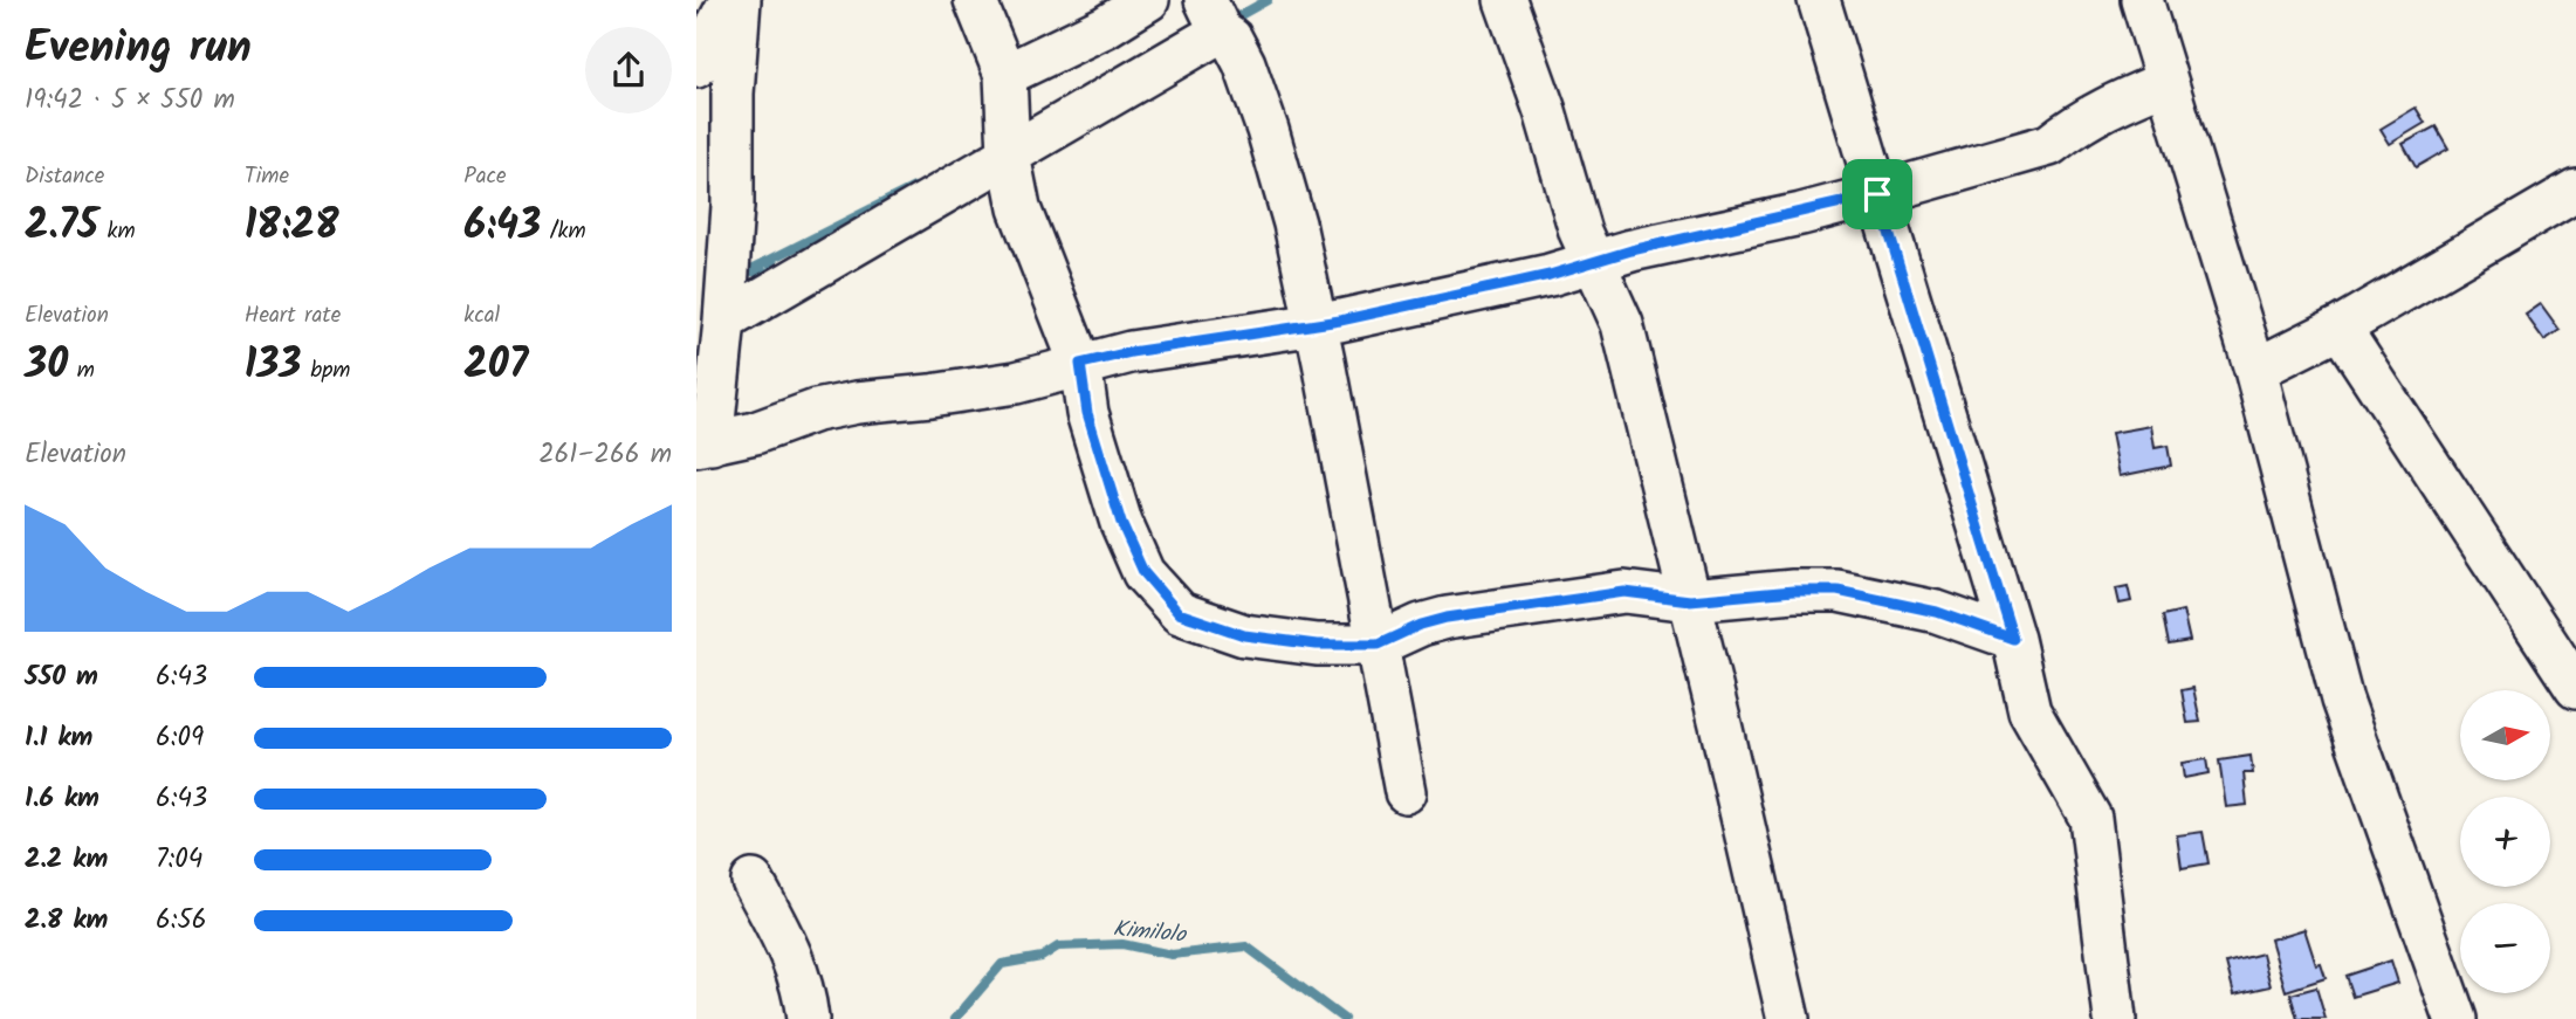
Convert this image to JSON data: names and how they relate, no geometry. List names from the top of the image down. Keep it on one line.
{"water":["Kimilolo"],"north":"right","page":{"heading":["Evening run","19:42 · 5 × 550 m"],"stats":[["Distance","2.75 km"],["Time","18:28"],["Pace","6:43 /km"],["Elevation","30 m"],["Heart rate","133 bpm"],["kcal","207"]],"chart":["Elevation","261–266 m"],"list":[{"name":"550 m","note":"6:43"},{"name":"1.1 km","note":"6:09"},{"name":"1.6 km","note":"6:43"},{"name":"2.2 km","note":"7:04"},{"name":"2.8 km","note":"6:56"}],"map_buttons":["+","−"]}}
